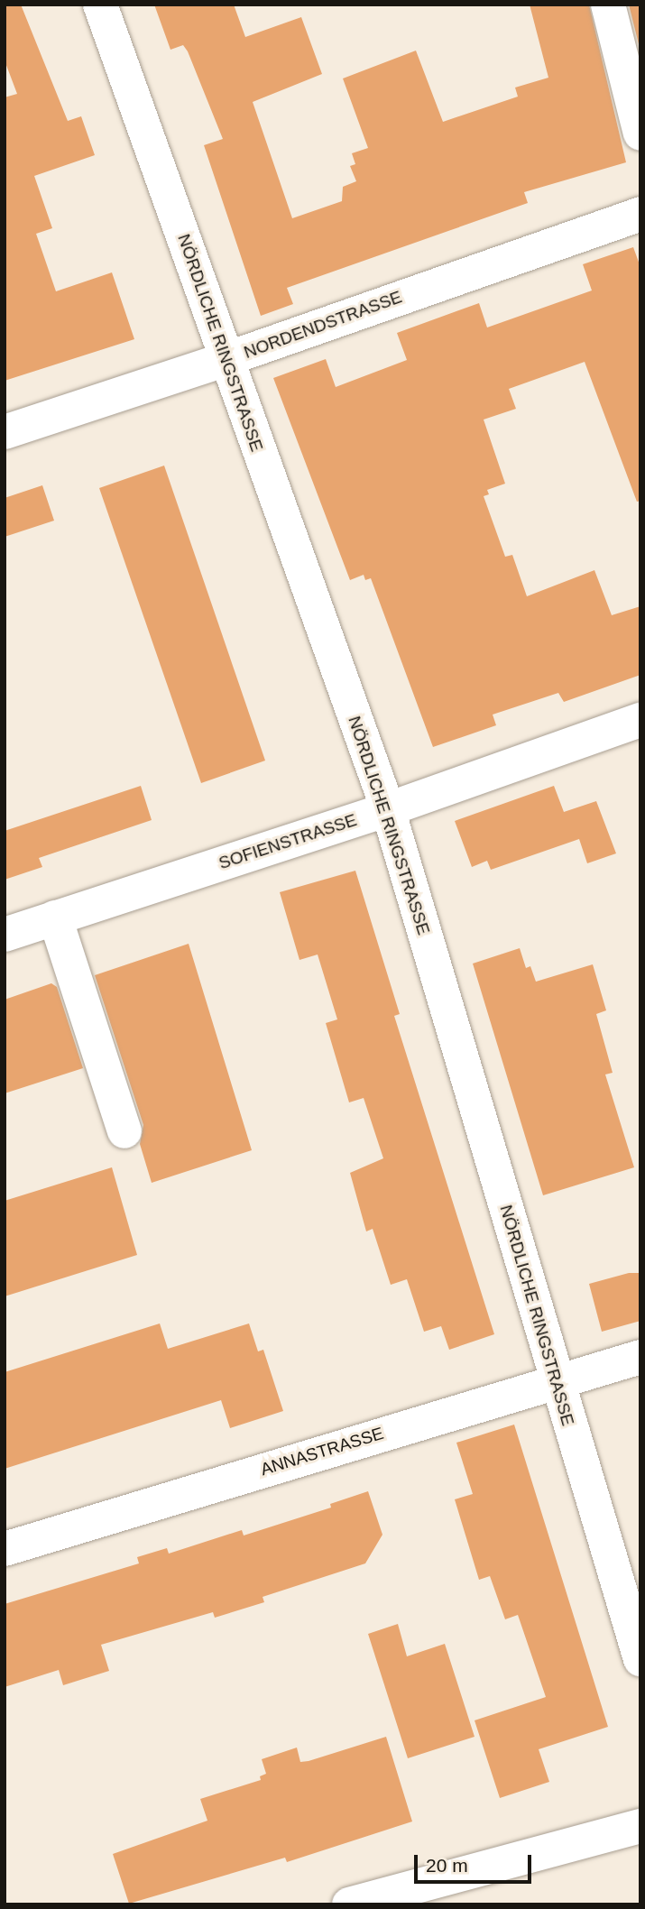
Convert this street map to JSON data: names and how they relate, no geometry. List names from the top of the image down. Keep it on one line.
{"streets":{"street":["NORDENDSTRASSE","NÖRDLICHE RINGSTRASSE","SOFIENSTRASSE","ANNASTRASSE"]},"crossings":[["NORDENDSTRASSE","NÖRDLICHE RINGSTRASSE"],["NÖRDLICHE RINGSTRASSE","SOFIENSTRASSE"],["NÖRDLICHE RINGSTRASSE","ANNASTRASSE"]],"scale_bar":"20 m"}
